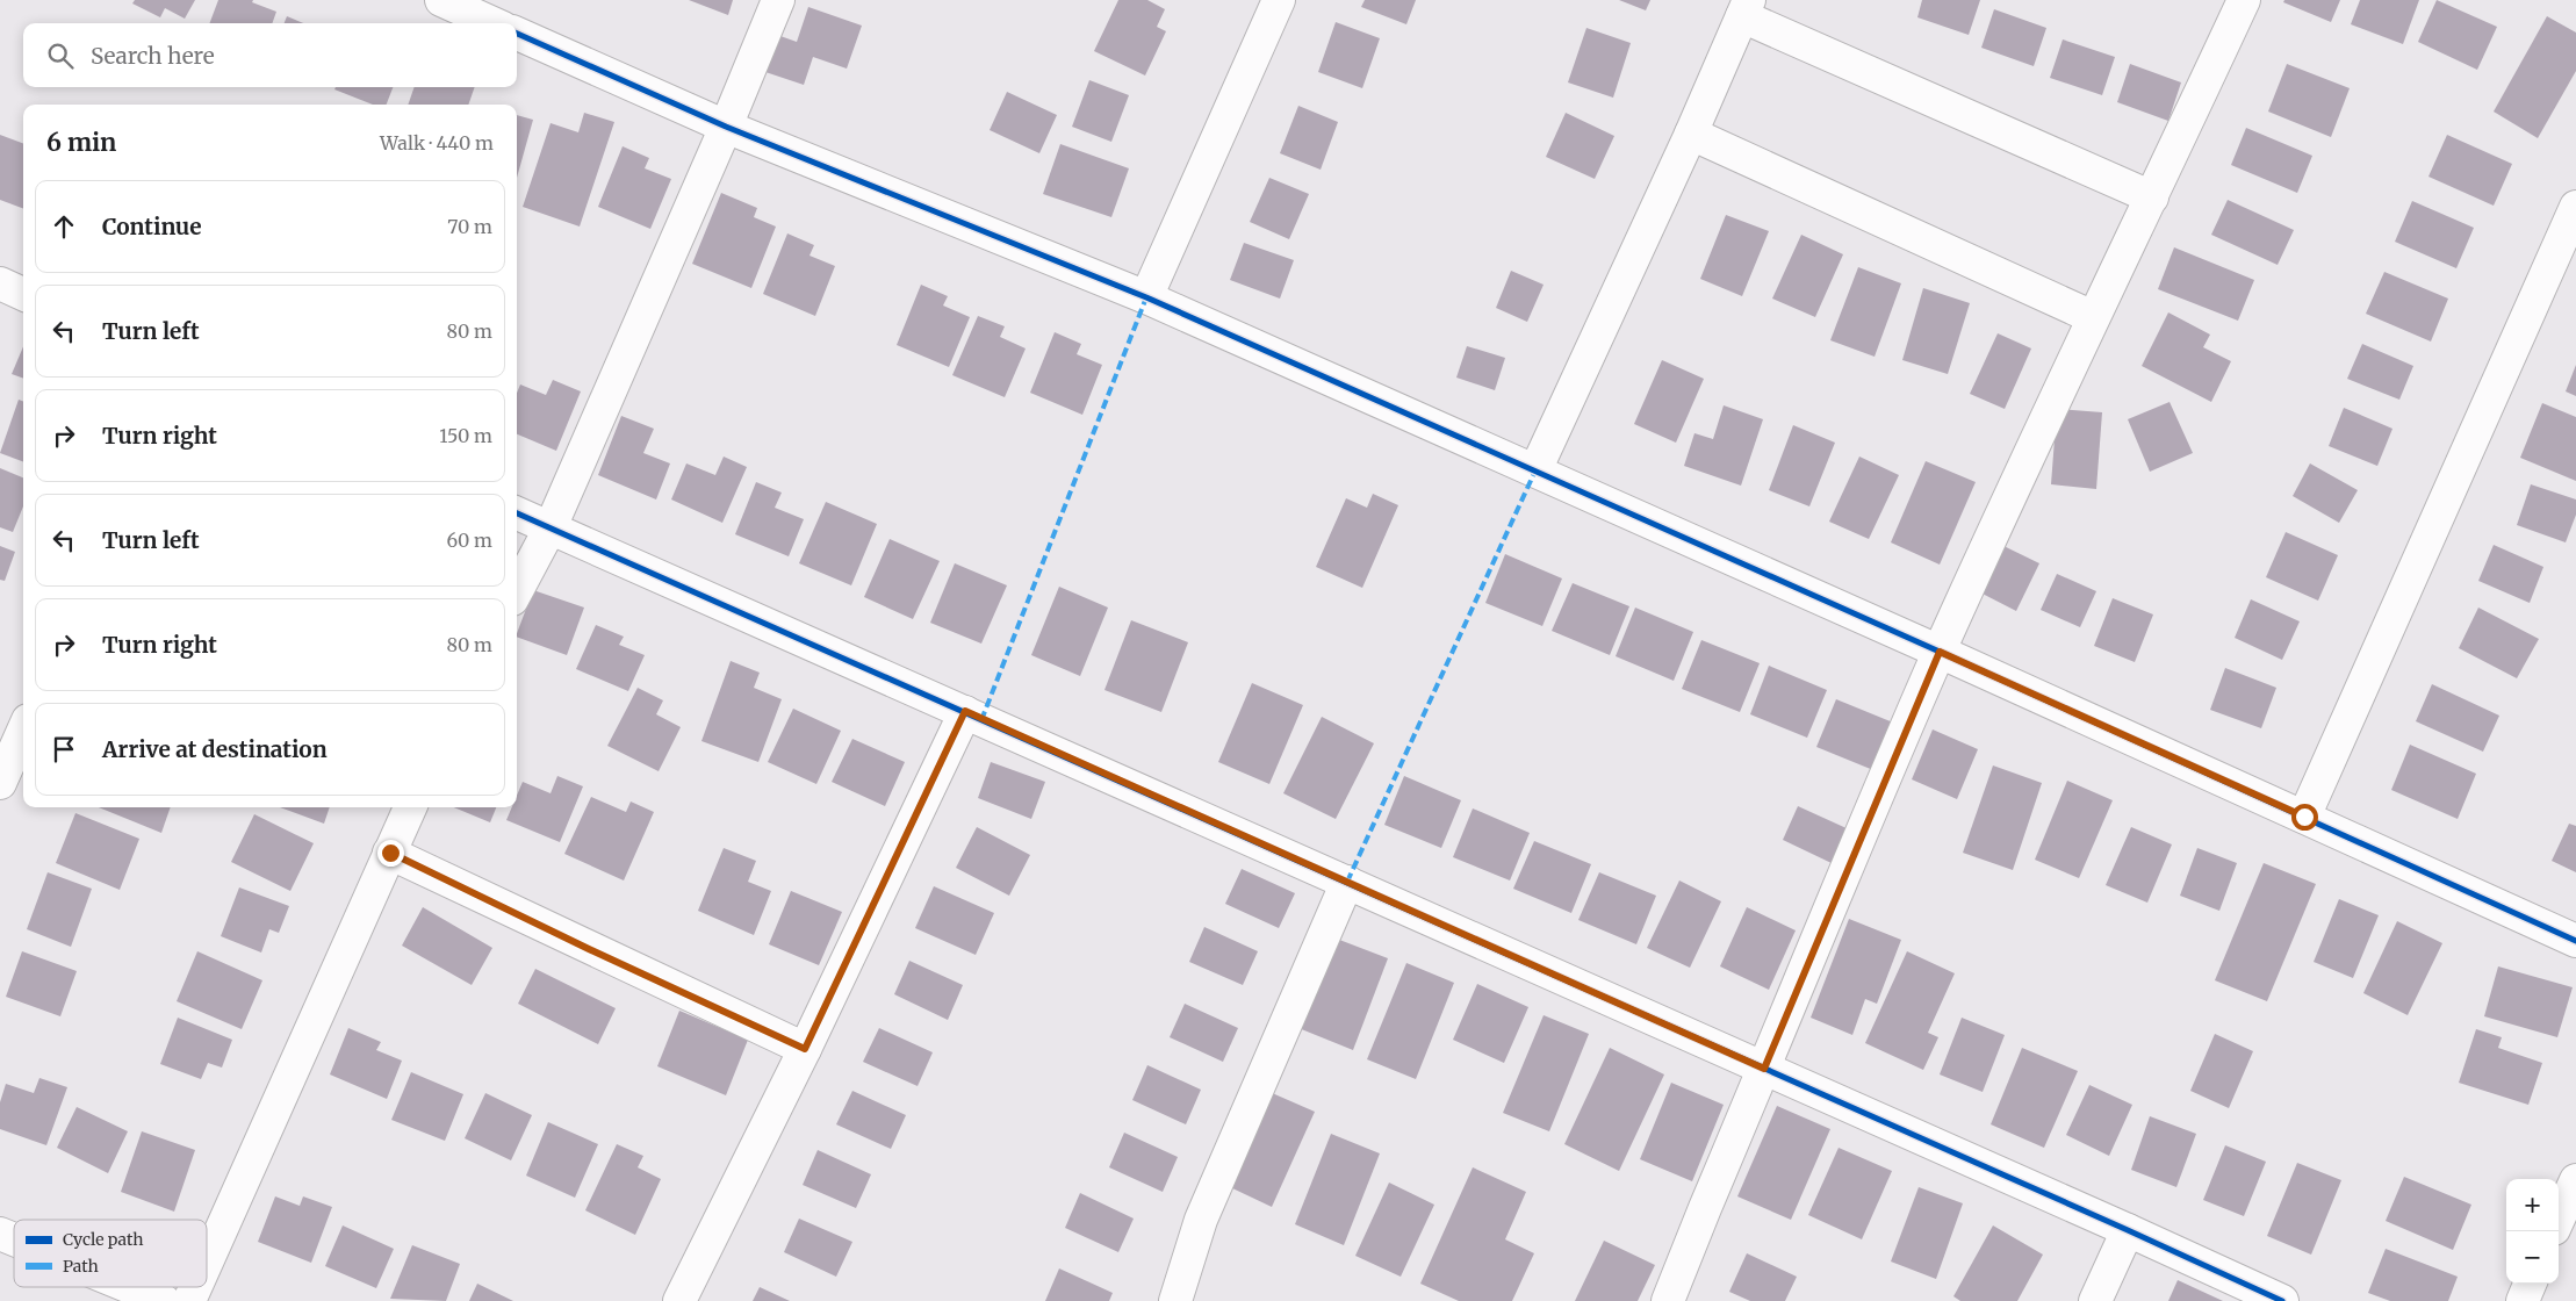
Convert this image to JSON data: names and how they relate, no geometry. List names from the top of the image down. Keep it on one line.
{"legend":["Cycle path","Path"],"page":{"search":"Search here","heading":["6 min","Walk · 440 m"],"list":[["Continue","70 m"],["Turn left","80 m"],["Turn right","150 m"],["Turn left","60 m"],["Turn right","80 m"],"Arrive at destination"],"map_buttons":["+","−"]}}
